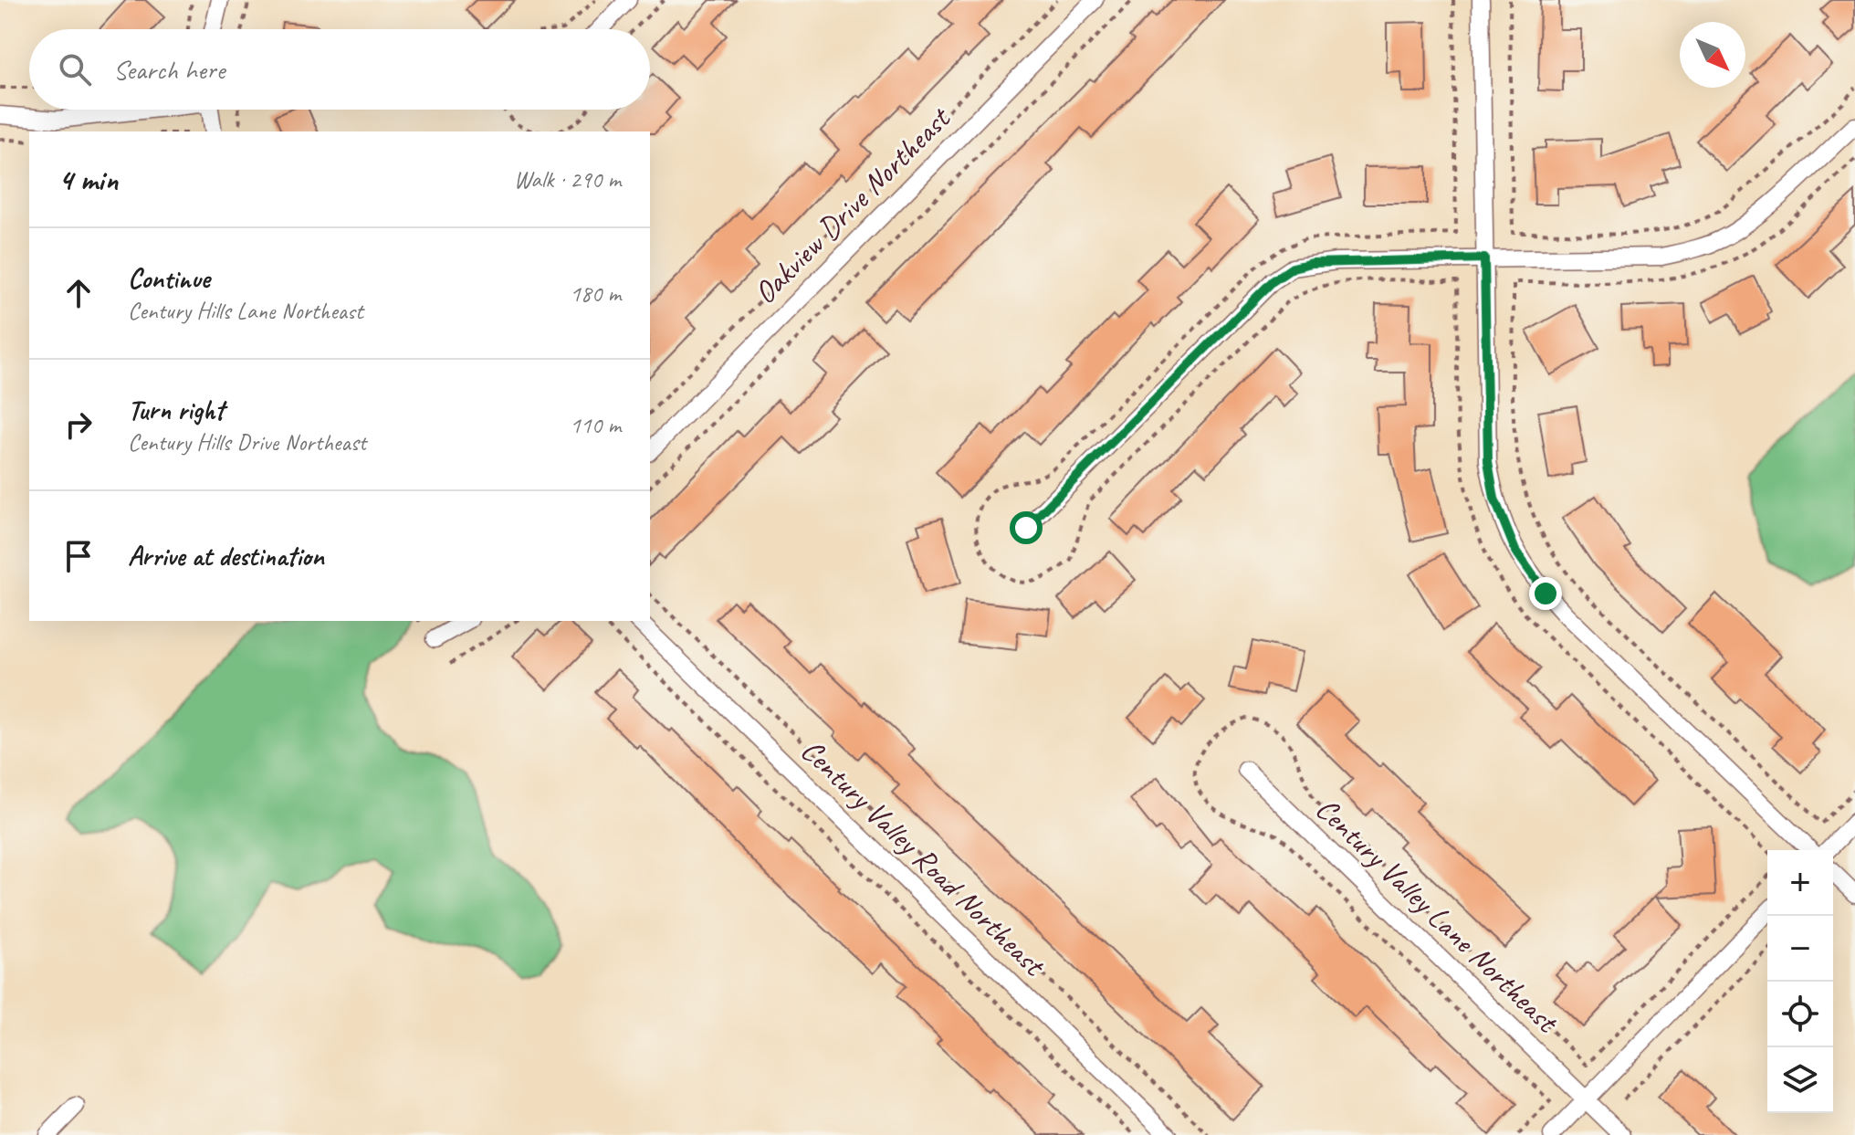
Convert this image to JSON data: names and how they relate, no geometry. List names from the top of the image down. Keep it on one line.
{"streets":{"street":["Oakview Drive Northeast","Century Valley Road Northeast","Century Valley Lane Northeast"]},"north":"bottom right","page":{"search":"Search here","heading":["4 min","Walk · 290 m"],"list":[["Continue","Century Hills Lane Northeast","180 m"],["Turn right","Century Hills Drive Northeast","110 m"],"Arrive at destination"],"map_buttons":["+","−"]}}
